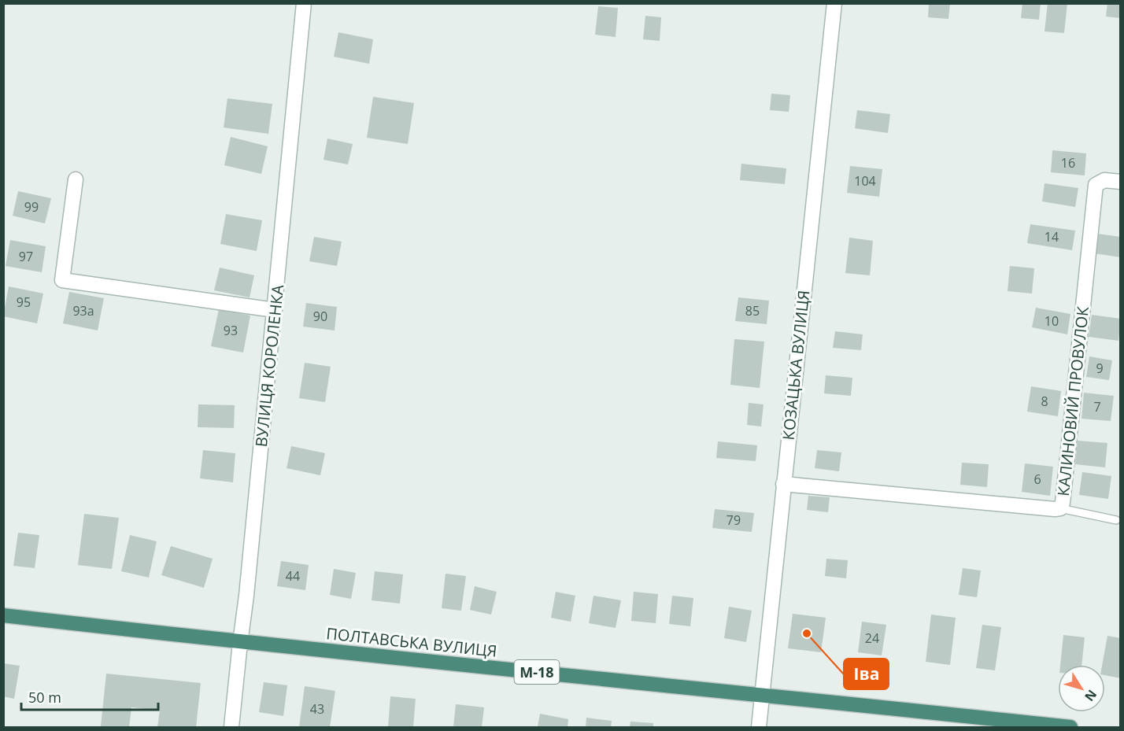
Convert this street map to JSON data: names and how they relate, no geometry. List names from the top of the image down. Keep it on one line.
{"streets":{"highway":["ПОЛТАВСЬКА ВУЛИЦЯ","М-18"],"street":["КОЗАЦЬКА ВУЛИЦЯ","ВУЛИЦЯ КОРОЛЕНКА","КАЛИНОВИЙ ПРОВУЛОК"]},"crossings":[["КОЗАЦЬКА ВУЛИЦЯ","КАЛИНОВИЙ ПРОВУЛОК"],["КОЗАЦЬКА ВУЛИЦЯ","ПОЛТАВСЬКА ВУЛИЦЯ"],["ВУЛИЦЯ КОРОЛЕНКА","ПОЛТАВСЬКА ВУЛИЦЯ"]],"places":["Іва"],"house_numbers":["16","104","99","14","97","95","93а","85","90","10","93","9","8","7","6","79","44","24","43"],"scale_bar":"50 m","north":"bottom right"}
